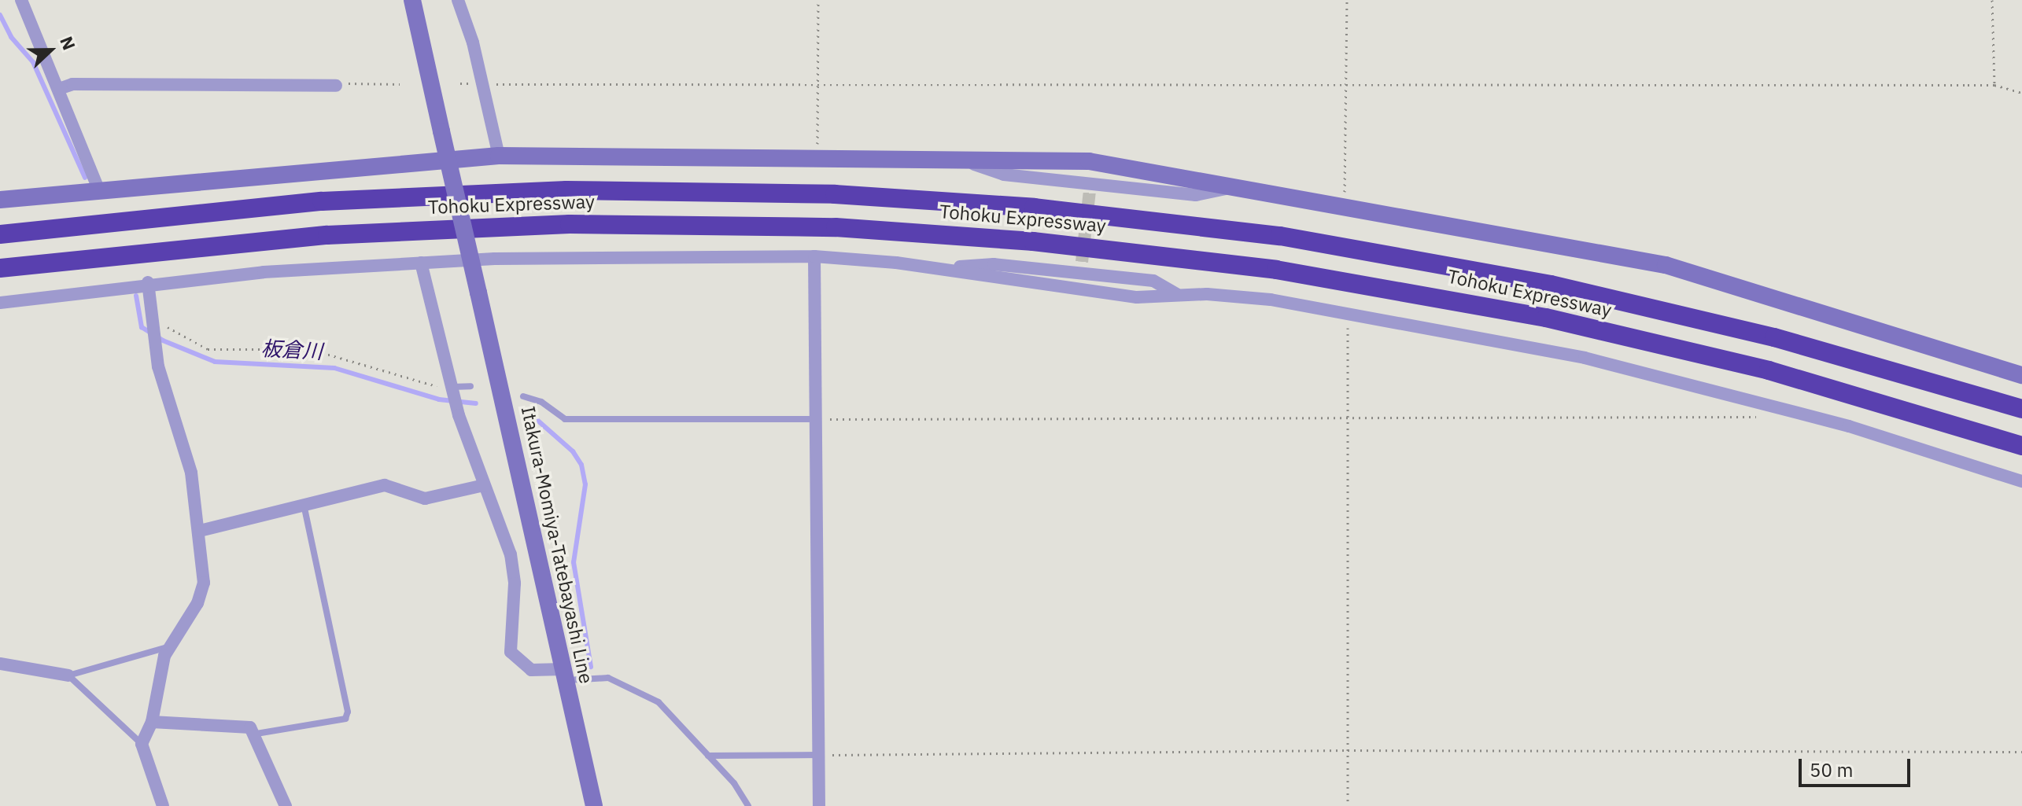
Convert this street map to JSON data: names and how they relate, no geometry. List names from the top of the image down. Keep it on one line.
{"streets":{"highway":["Tohoku Expressway"],"street":["Itakura-Momiya-Tatebayashi Line"]},"water":["板倉川"],"scale_bar":"50 m","north":"right"}
